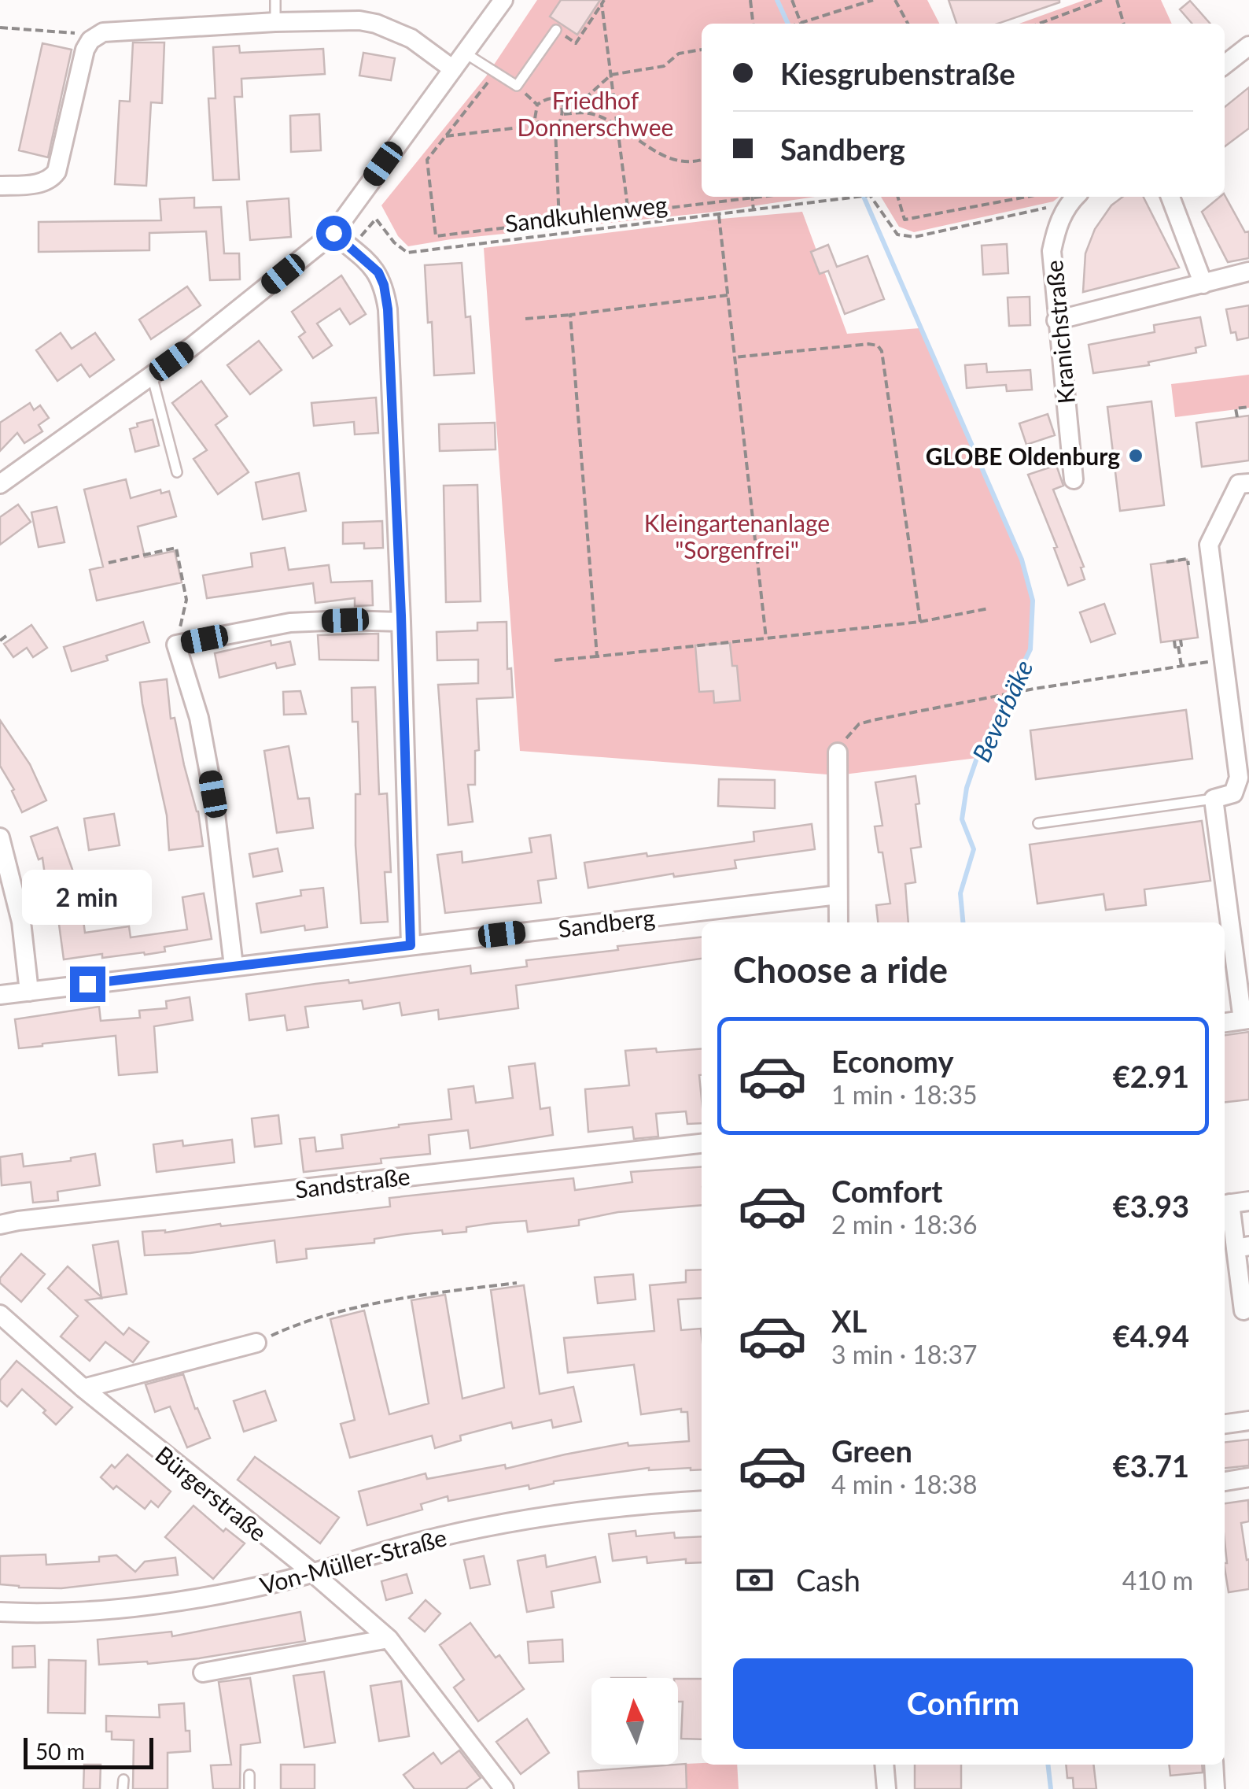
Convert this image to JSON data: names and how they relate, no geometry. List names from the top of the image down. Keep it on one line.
{"streets":{"street":["Kranichstraße","Sandberg","Sandstraße","Bürgerstraße","Von-Müller-Straße"],"path":["Sandkuhlenweg"]},"crossings":[["Sandkuhlenweg","Kranichstraße"],["Bürgerstraße","Von-Müller-Straße"]],"water":["Beverbäke"],"parks":["Friedhof Donnerschwee","Kleingartenanlage \"Sorgenfrei\""],"places":["GLOBE Oldenburg"],"scale_bar":"50 m","north":"top","page":{"banner":["Kiesgrubenstraße","Sandberg"],"bubble":"2 min","heading":"Choose a ride","list":[{"name":"Economy","note":"1 min · 18:35","value":"€2.91"},{"name":"Comfort","note":"2 min · 18:36","value":"€3.93"},{"name":"XL","note":"3 min · 18:37","value":"€4.94"},{"name":"Green","note":"4 min · 18:38","value":"€3.71"}],"pay":["Cash","410 m"],"buttons":"Confirm","scale":"50 m"}}
